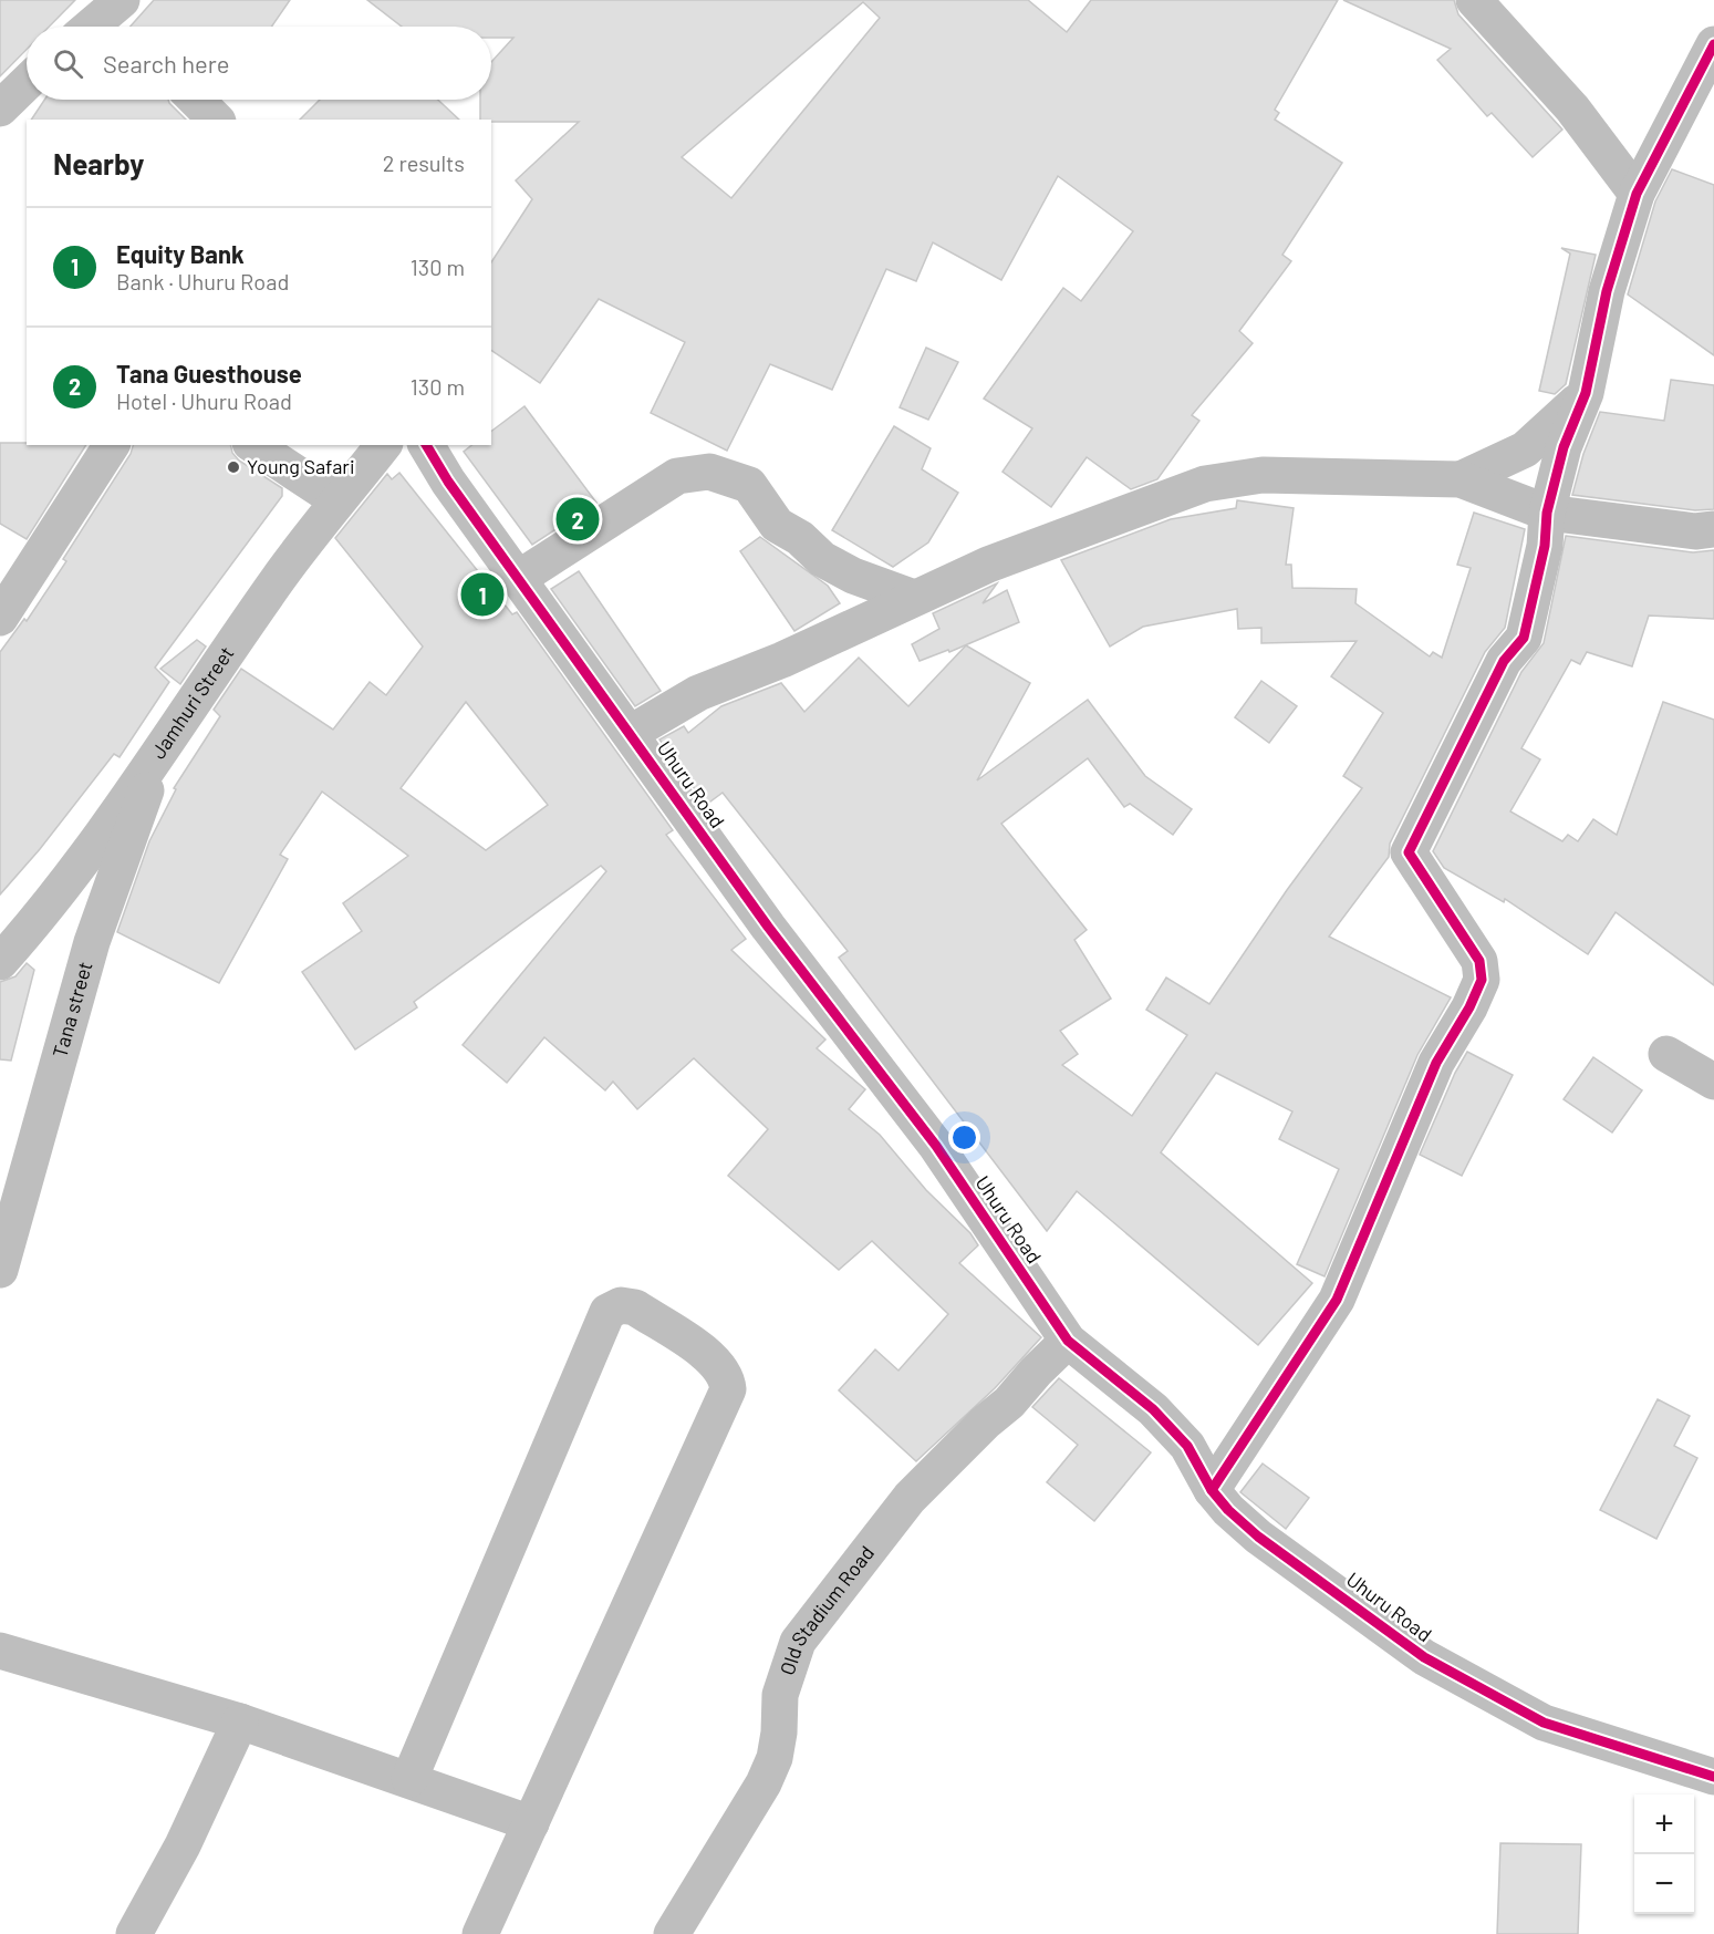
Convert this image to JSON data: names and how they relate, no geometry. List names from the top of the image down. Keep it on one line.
{"streets":{"street":["Jamhuri Street","Uhuru Road","Tana street","Old Stadium Road"]},"crossings":[["Jamhuri Street","Tana street"],["Uhuru Road","Old Stadium Road"]],"places":["Young Safari"],"page":{"search":"Search here","heading":["Nearby","2 results"],"list":[{"mark":"1","name":"Equity Bank","note":"Bank · Uhuru Road","value":"130 m"},{"mark":"2","name":"Tana Guesthouse","note":"Hotel · Uhuru Road","value":"130 m"}],"pins":["2","1"],"map_buttons":["+","−"]}}
